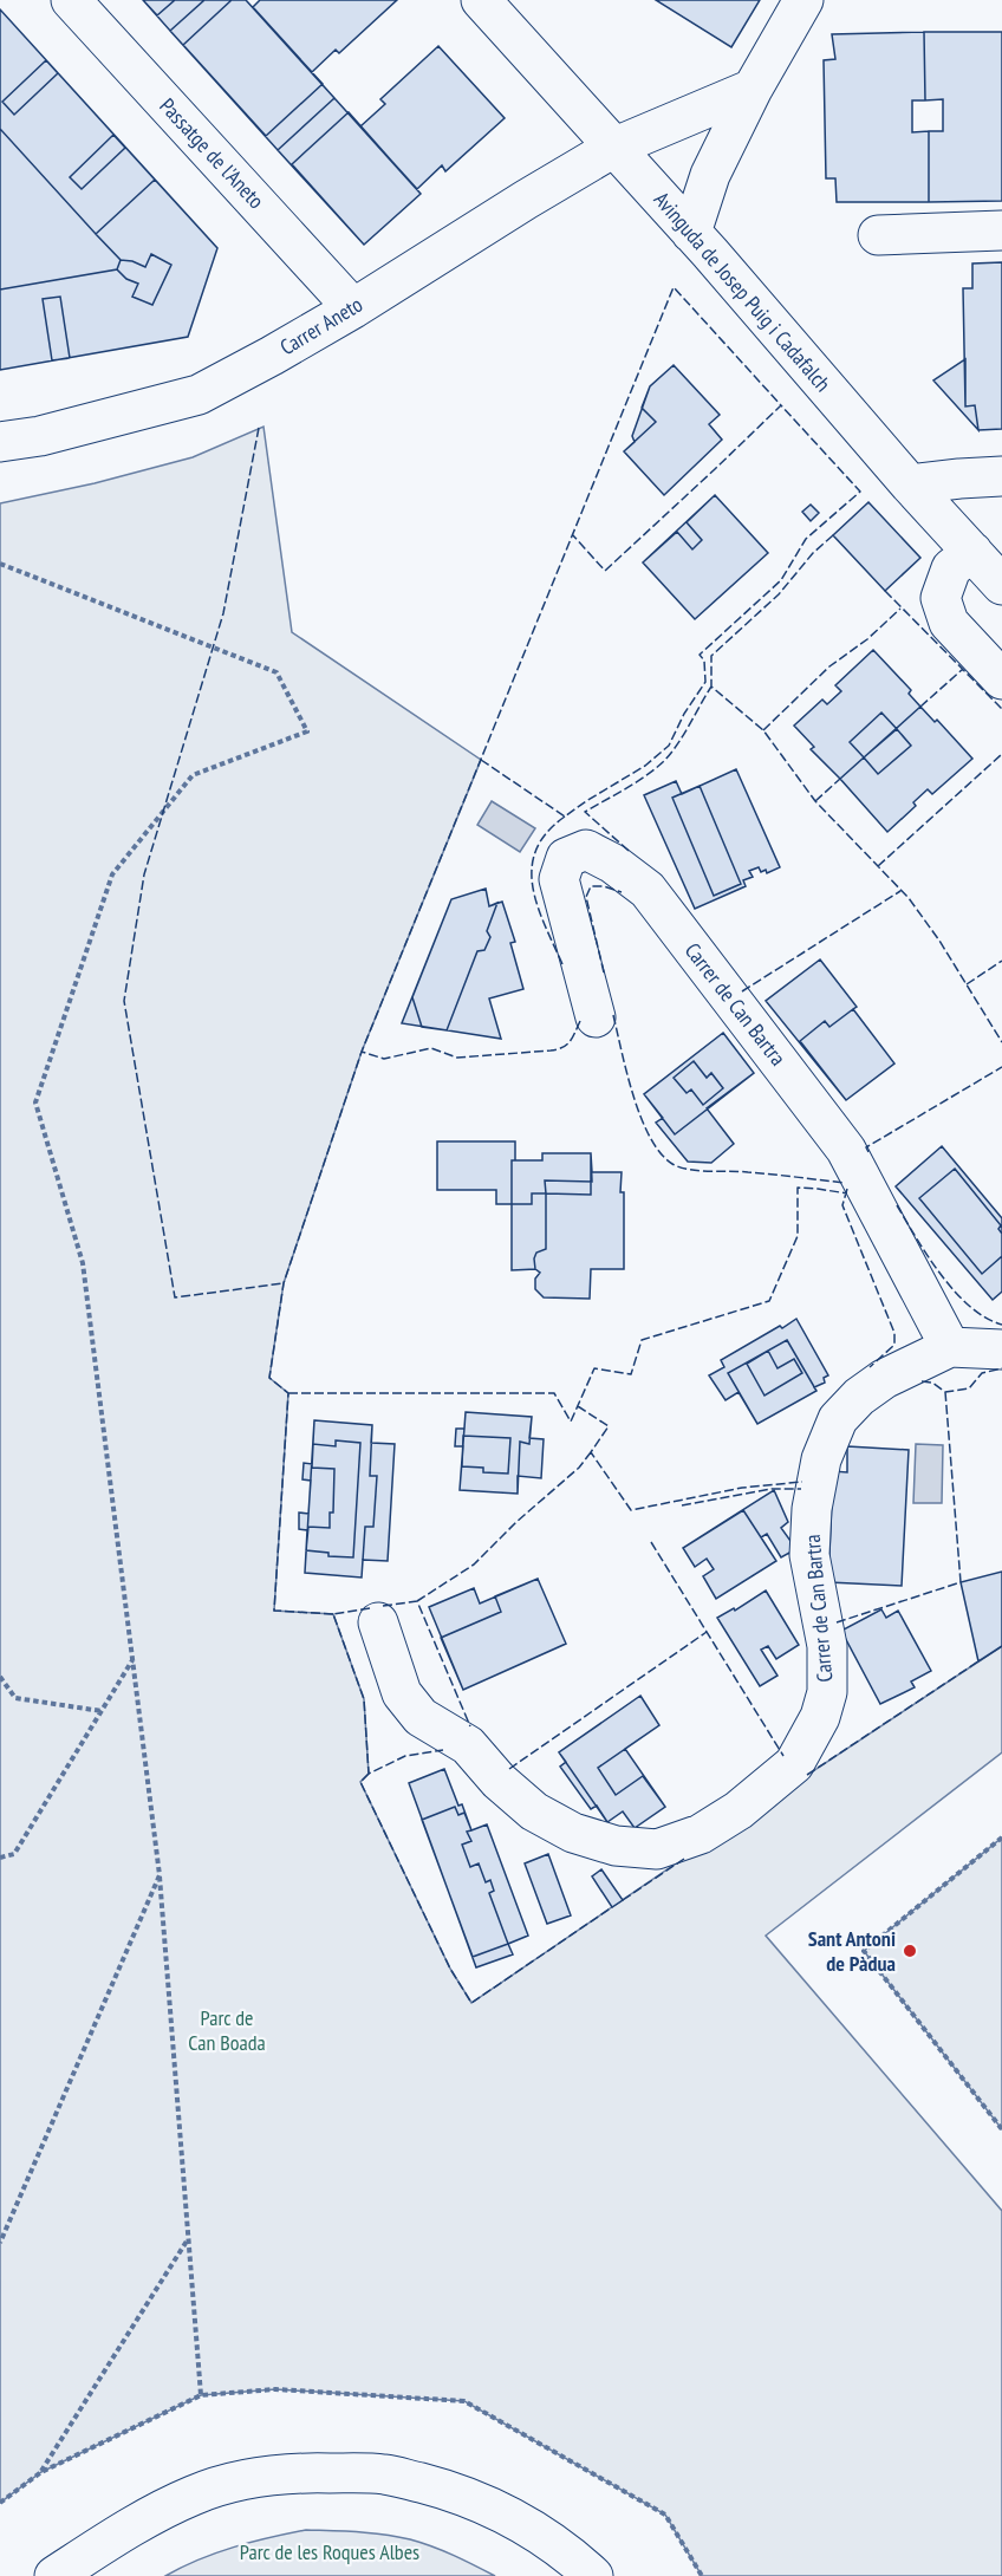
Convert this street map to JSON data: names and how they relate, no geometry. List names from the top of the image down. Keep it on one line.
{"streets":{"street":["Passatge de l'Aneto","Avinguda de Josep Puig i Cadafalch","Carrer Aneto","Carrer de Can Bartra"]},"crossings":[["Passatge de l'Aneto","Carrer Aneto"],["Avinguda de Josep Puig i Cadafalch","Carrer Aneto"]],"parks":["Parc de Can Boada","Parc de les Roques Albes"],"places":["Sant Antoni de Pàdua"]}
